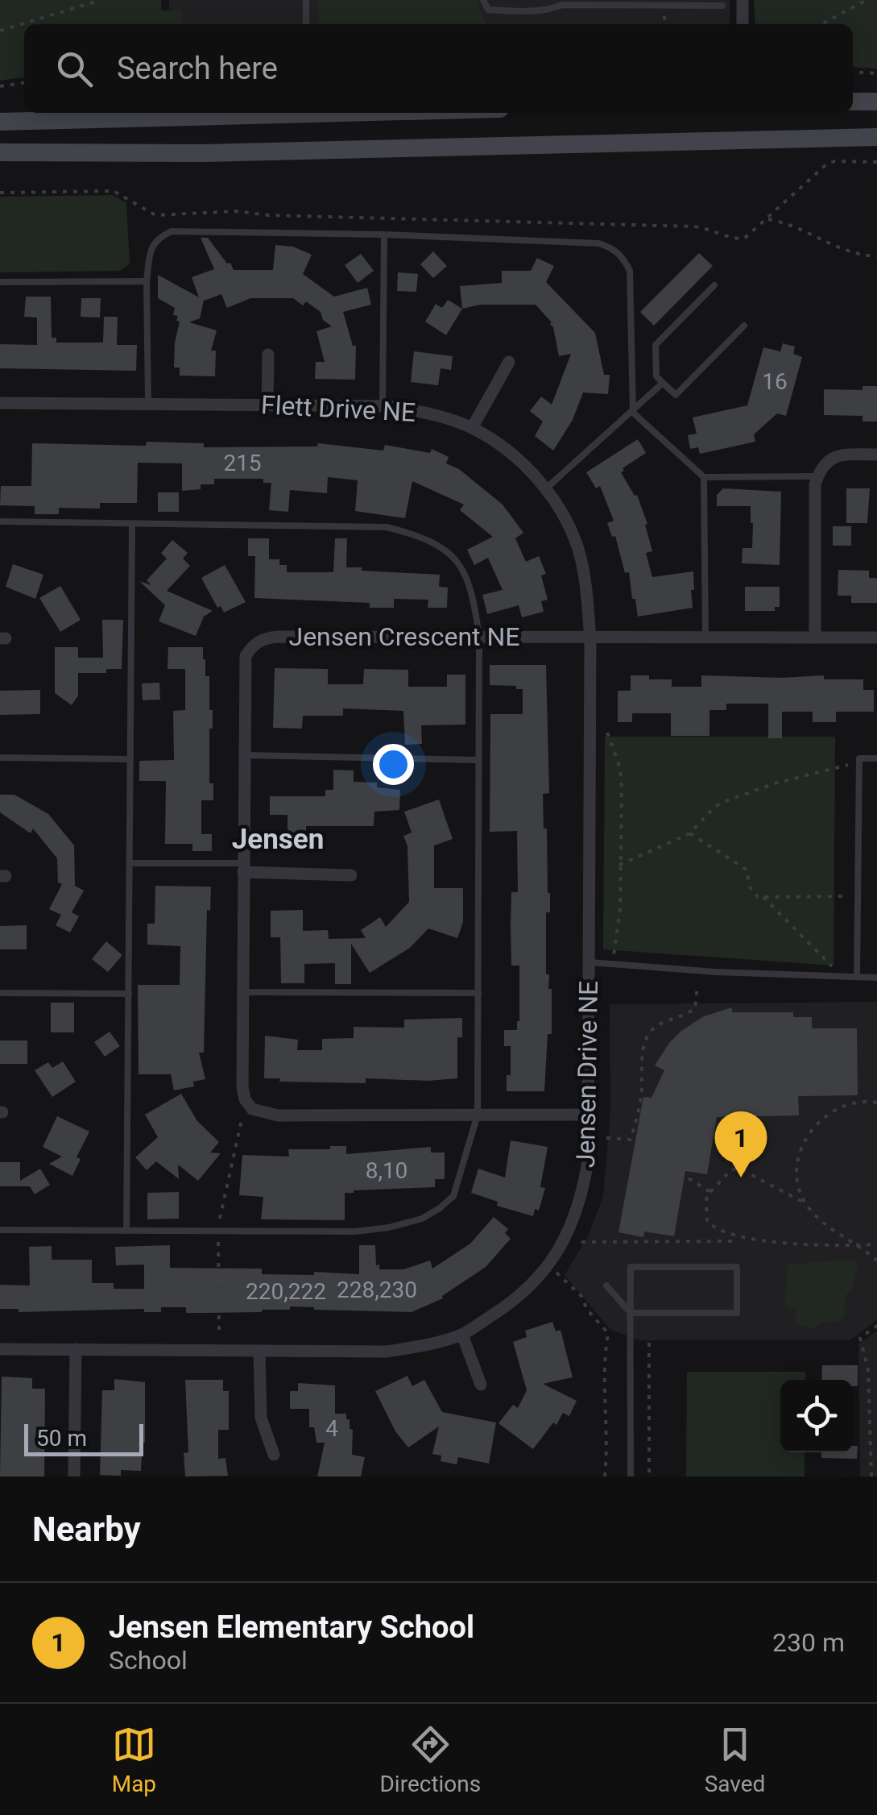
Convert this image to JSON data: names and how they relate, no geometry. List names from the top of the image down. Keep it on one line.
{"streets":{"street":["Flett Drive NE","Jensen Crescent NE","Jensen Drive NE"]},"crossings":[["Flett Drive NE","Jensen Crescent NE"],["Flett Drive NE","Jensen Drive NE"],["Jensen Crescent NE","Jensen Drive NE"]],"districts":["Jensen"],"house_numbers":["16","215","8,10","228,230","220,222","4"],"scale_bar":"50 m","page":{"search":"Search here","pins":"1","scale":"50 m","heading":"Nearby","list":[{"mark":"1","name":"Jensen Elementary School","note":"School","value":"230 m"}],"nav":["Map","Directions","Saved"]}}
